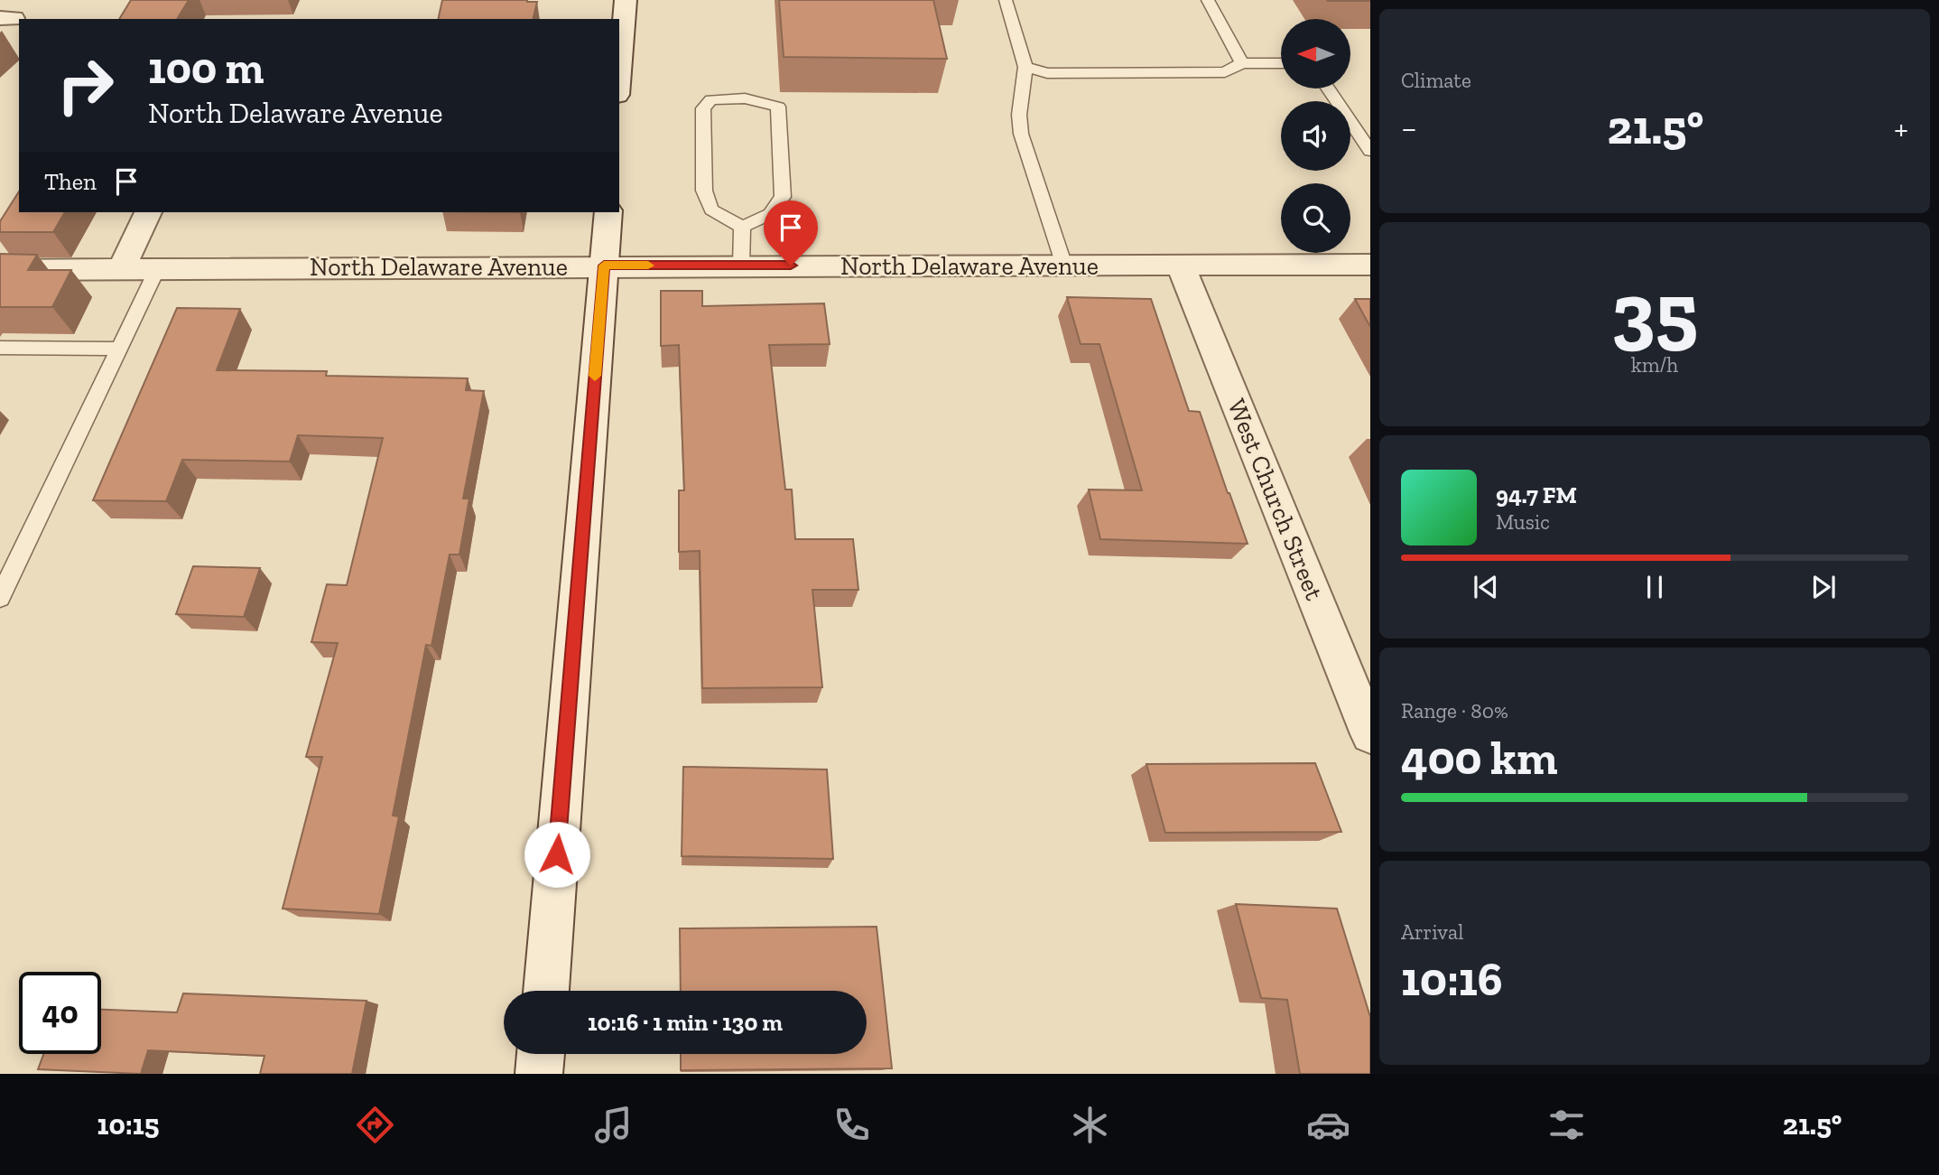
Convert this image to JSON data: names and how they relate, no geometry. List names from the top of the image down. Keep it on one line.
{"streets":{"street":["North Delaware Avenue","West Church Street"]},"crossings":[["North Delaware Avenue","West Church Street"]],"north":"left","page":{"tile":["Climate",["35","km/h"],["Range · 80%","400 km"],["Arrival","10:16"]],"turn":["100 m","North Delaware Avenue"],"heat":["−","21.5°","+"],"then":"Then","song":["94.7 FM","Music"],"limit":"40","trip":"10:16 · 1 min · 130 m","tabs":["10:15","21.5°"]}}
